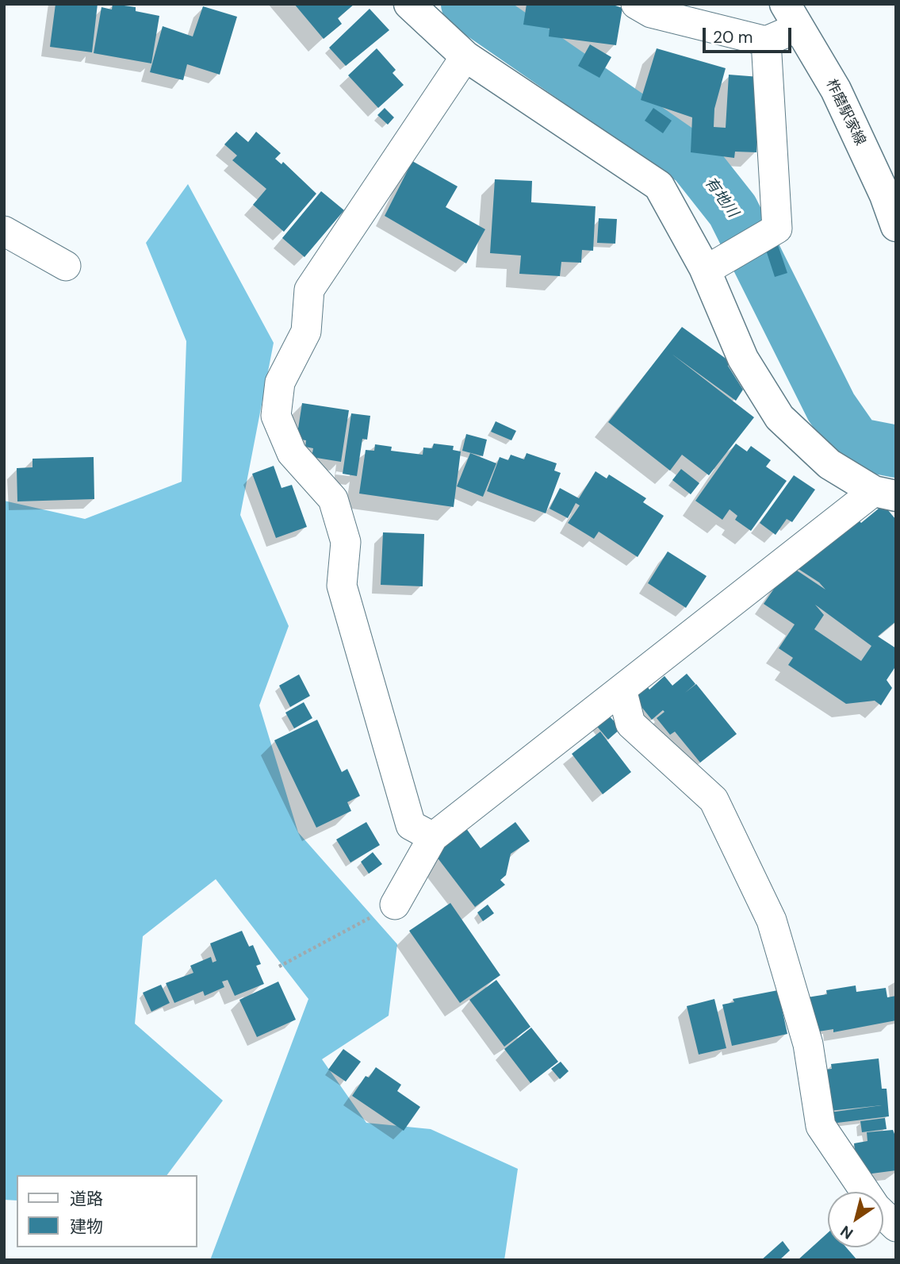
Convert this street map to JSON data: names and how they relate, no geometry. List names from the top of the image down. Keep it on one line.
{"streets":{"street":["柞磨駅家線"]},"water":["有地川"],"legend":["道路","建物"],"scale_bar":"20 m","north":"bottom left"}
